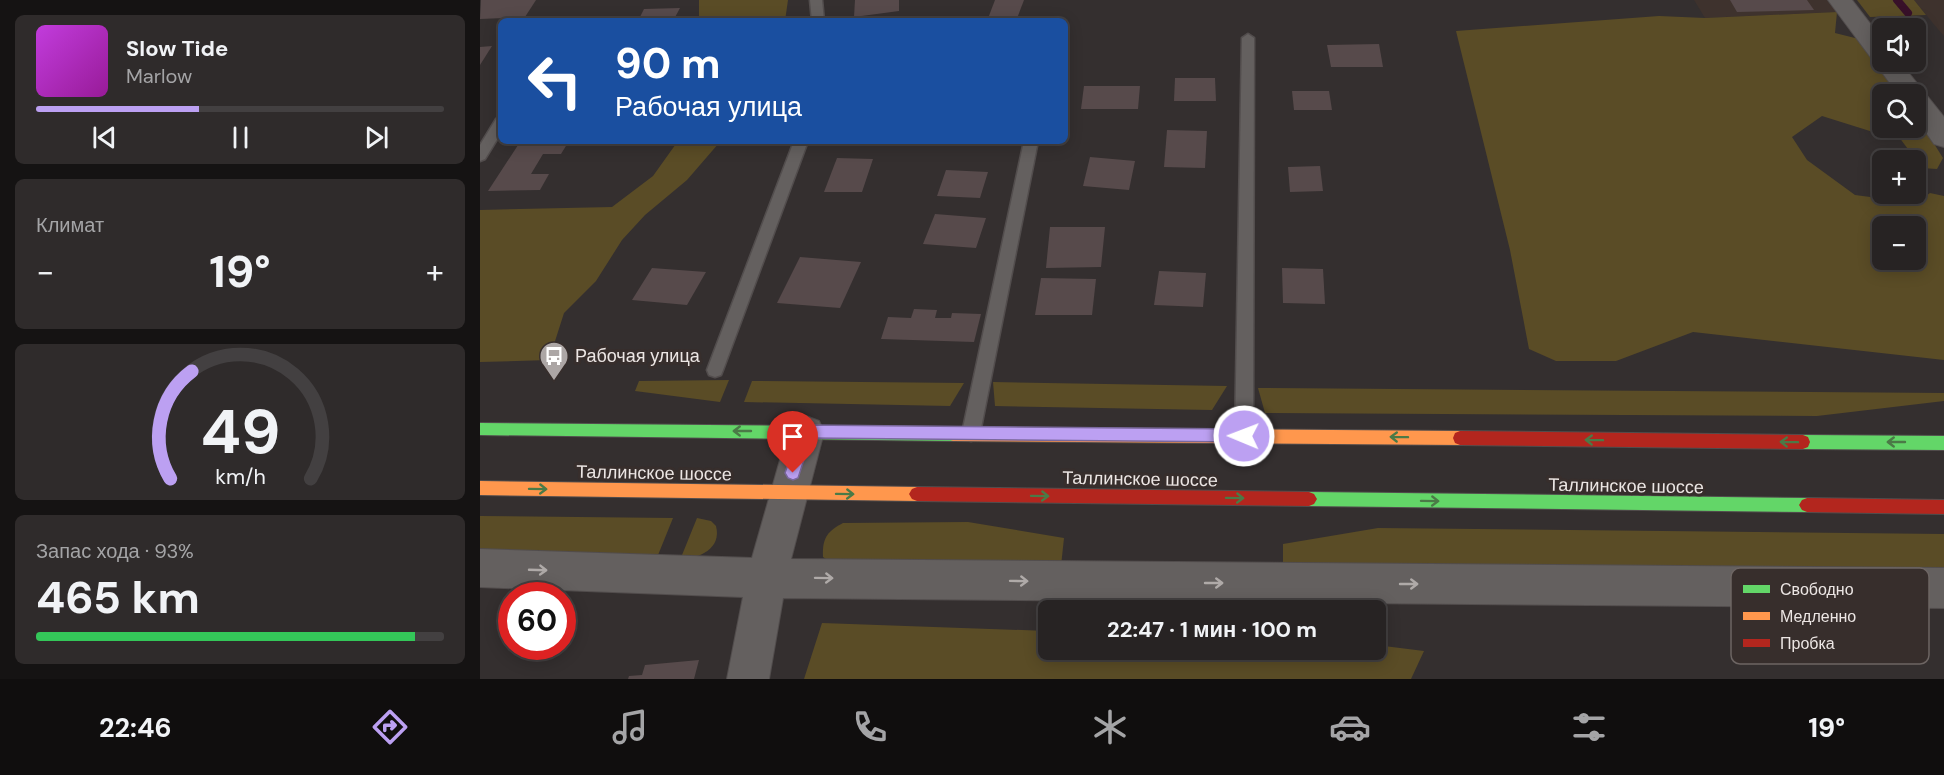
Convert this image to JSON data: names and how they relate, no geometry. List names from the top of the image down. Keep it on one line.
{"streets":{"main road":["Таллинское шоссе"]},"places":{"bus stop":["Рабочая улица"]},"legend":["Свободно","Медленно","Пробка"],"page":{"map_buttons":["+","−"],"turn":["90 m","Рабочая улица"],"song":["Slow Tide","Marlow"],"tile":["Климат",["Запас хода · 93%","465 km"]],"heat":["−","19°","+"],"limit":"60","trip":"22:47 · 1 мин · 100 m","tabs":["22:46","19°"],"gauge":["49","km/h"]}}
